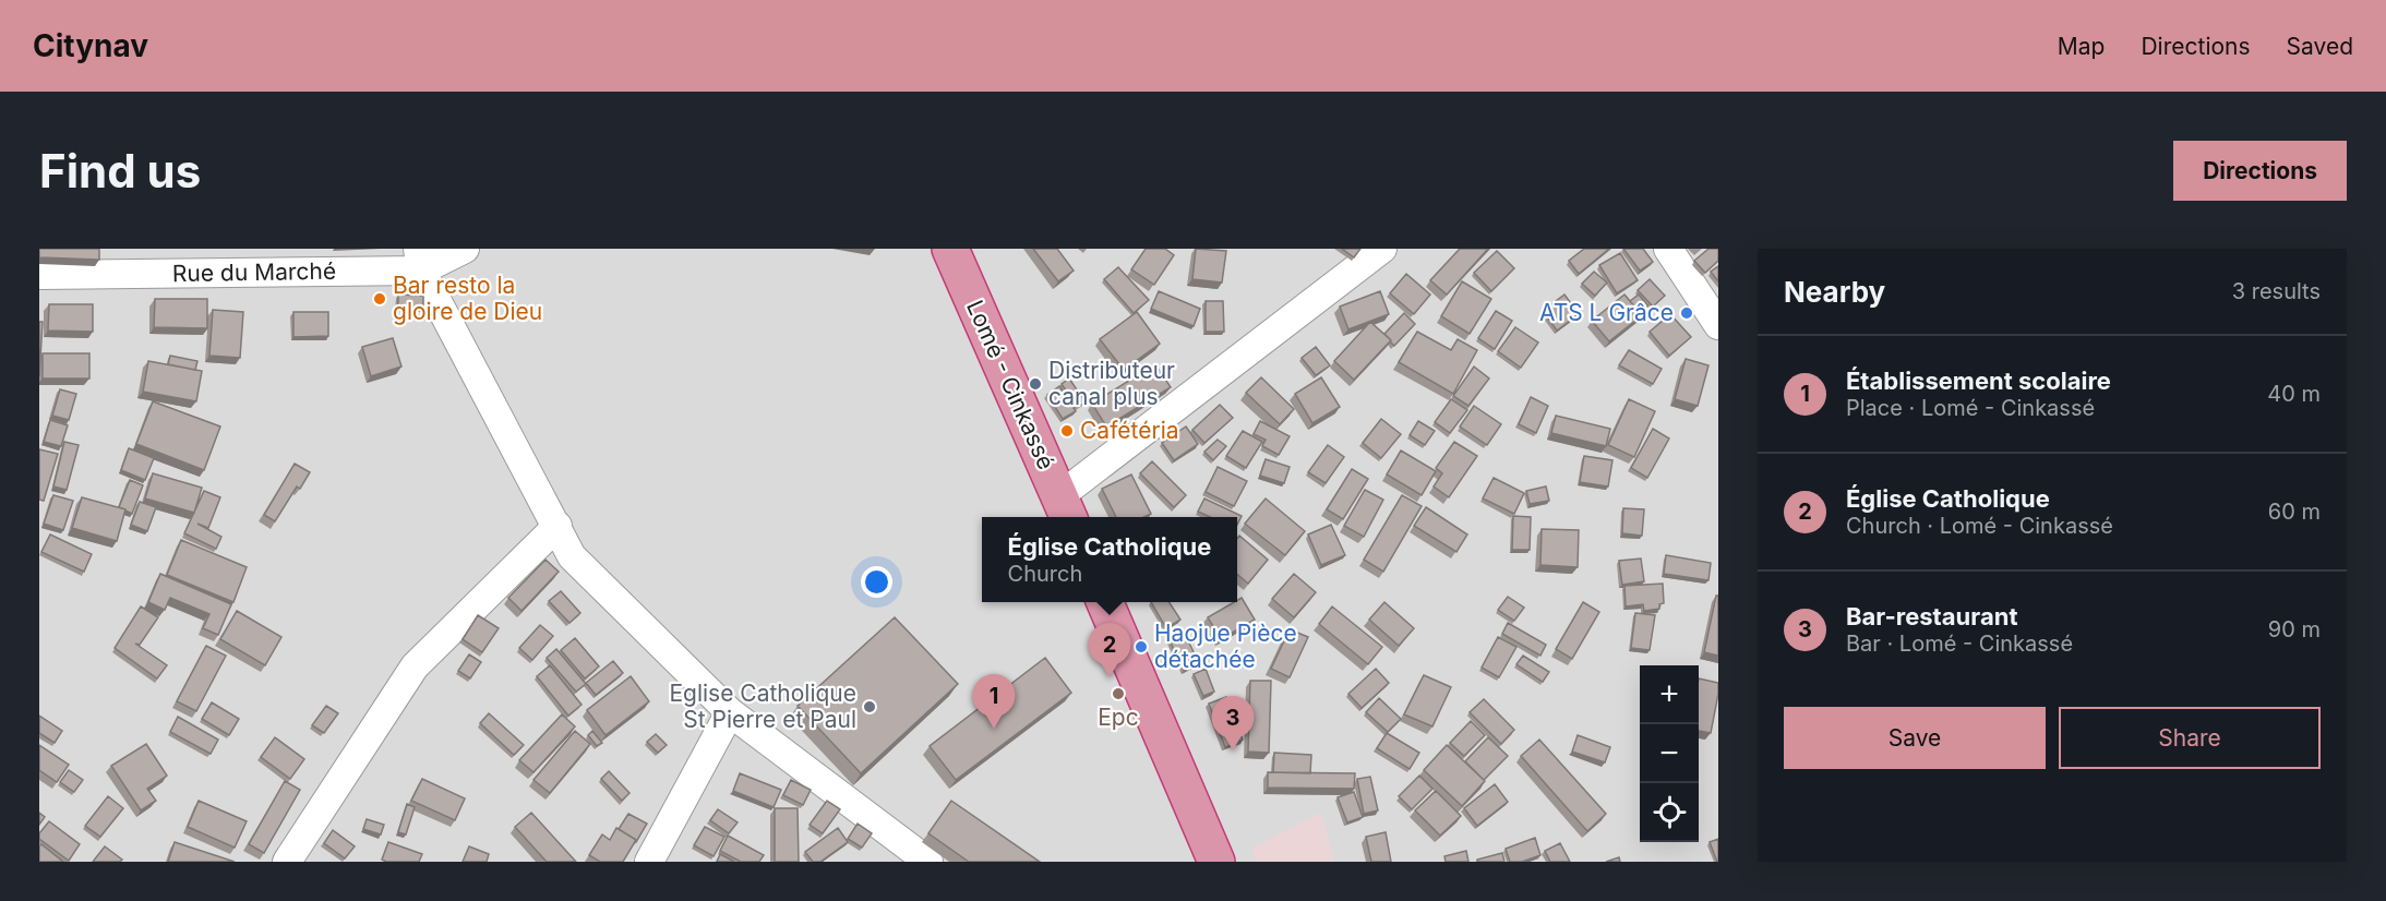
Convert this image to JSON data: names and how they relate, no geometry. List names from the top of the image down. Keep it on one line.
{"streets":{"highway":["Lomé - Cinkassé"],"street":["Rue du Marché"]},"places":["Bar resto la gloire de Dieu","ATS L Grâce","Distributeur canal plus","Cafétéria","Haojue Pièce détachée","Epc","Eglise Catholique St Pierre et Paul"],"page":{"header":"Citynav","nav":["Map","Directions","Saved"],"buttons":["Directions",["Save","Share"]],"title":"Find us","heading":["Nearby","3 results"],"list":[{"mark":"1","name":"Établissement scolaire","note":"Place · Lomé - Cinkassé","value":"40 m"},{"mark":"2","name":"Église Catholique","note":"Church · Lomé - Cinkassé","value":"60 m"},{"mark":"3","name":"Bar-restaurant","note":"Bar · Lomé - Cinkassé","value":"90 m"}],"popup":["Église Catholique","Church"],"pins":["2","1","3"],"map_buttons":["+","−"]}}
